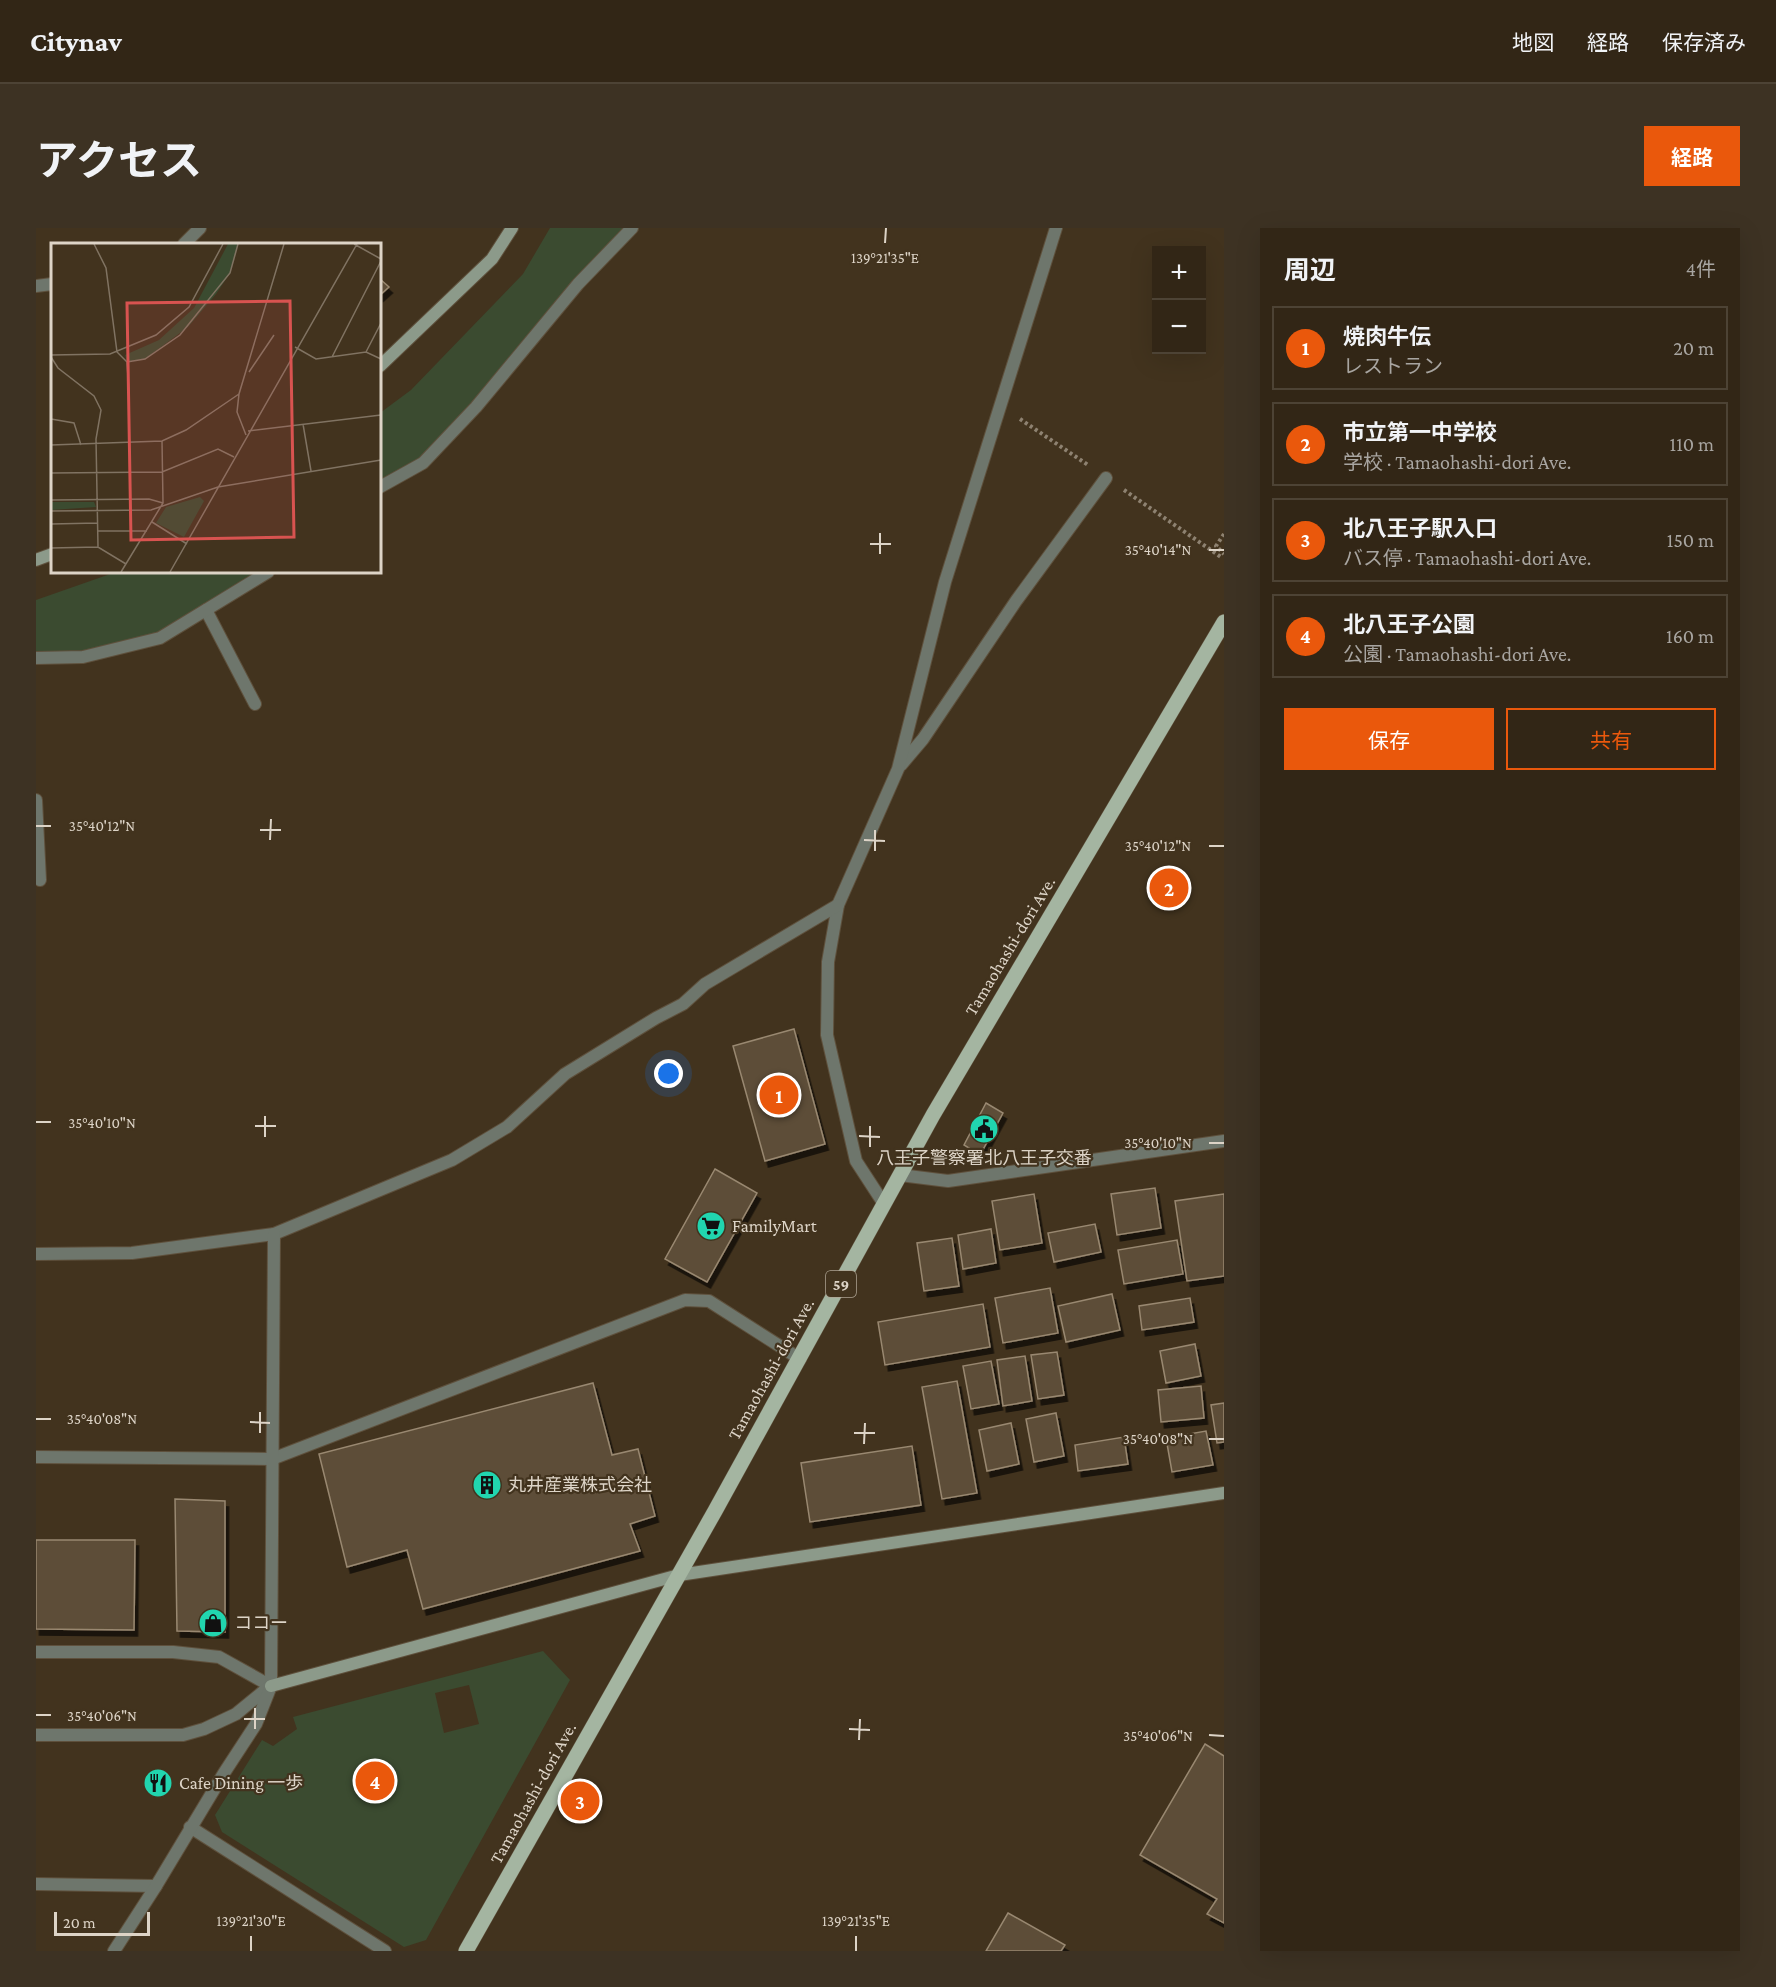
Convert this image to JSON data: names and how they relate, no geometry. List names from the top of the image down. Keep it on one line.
{"streets":{"main road":["Tamaohashi-dori Ave.","59"]},"places":{"public building":["八王子警察署北八王子交番"],"supermarket":["FamilyMart"],"building":["丸井産業株式会社"],"shop":["ココー"],"restaurant":["Cafe Dining 一歩"]},"scale_bar":"20 m","page":{"header":"Citynav","nav":["地図","経路","保存済み"],"title":"アクセス","buttons":["経路",["保存","共有"]],"heading":["周辺","4件"],"map_buttons":["+","−"],"list":[{"mark":"1","name":"焼肉牛伝","note":"レストラン","value":"20 m"},{"mark":"2","name":"市立第一中学校","note":"学校 · Tamaohashi-dori Ave.","value":"110 m"},{"mark":"3","name":"北八王子駅入口","note":"バス停 · Tamaohashi-dori Ave.","value":"150 m"},{"mark":"4","name":"北八王子公園","note":"公園 · Tamaohashi-dori Ave.","value":"160 m"}],"pins":["2","1","4","3"],"scale":"20 m"},"coordinates":["139°21'35\"E","35°40'14\"N","35°40'12\"N","35°40'10\"N","35°40'08\"N","35°40'06\"N","139°21'30\"E"]}
